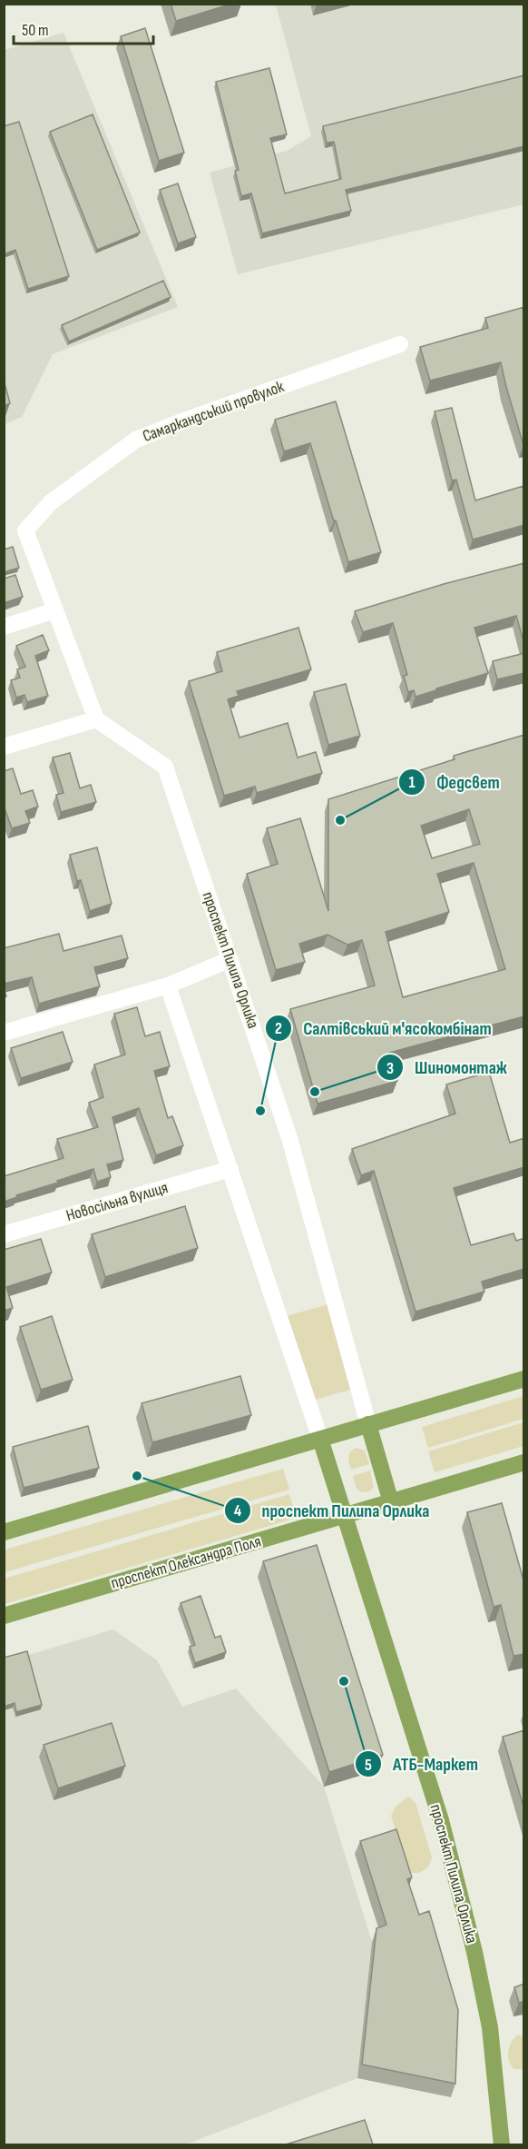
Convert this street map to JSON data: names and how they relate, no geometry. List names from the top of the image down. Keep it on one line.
{"streets":{"main road":["проспект Пилипа Орлика","проспект Олександра Поля"],"street":["Самаркандський провулок","Новосільна вулиця"]},"crossings":[["Самаркандський провулок","проспект Пилипа Орлика"],["проспект Пилипа Орлика","проспект Олександра Поля"]],"places":["Федсвет","Шиномонтаж","Салтівський м'ясокомбінат","проспект Пилипа Орлика","АТБ-Маркет"],"scale_bar":"50 m"}
